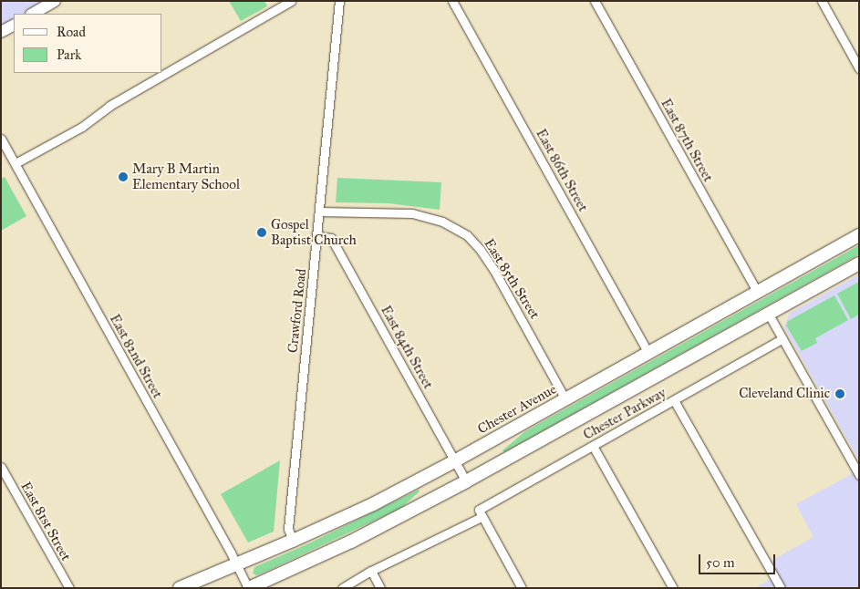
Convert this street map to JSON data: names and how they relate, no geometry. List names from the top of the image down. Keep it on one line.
{"streets":{"main road":["Chester Avenue"],"street":["East 87th Street","East 86th Street","East 85th Street","Crawford Road","East 84th Street","East 82nd Street","Chester Parkway","East 81st Street"]},"crossings":[["East 87th Street","Chester Avenue"],["East 86th Street","Chester Avenue"],["East 85th Street","Crawford Road"],["East 85th Street","Chester Avenue"],["Crawford Road","East 84th Street"],["Crawford Road","Chester Avenue"],["East 84th Street","Chester Avenue"],["East 82nd Street","Chester Avenue"]],"places":["Mary B Martin Elementary School","Gospel Baptist Church","Cleveland Clinic"],"legend":["Road","Park"],"scale_bar":"50 m"}
